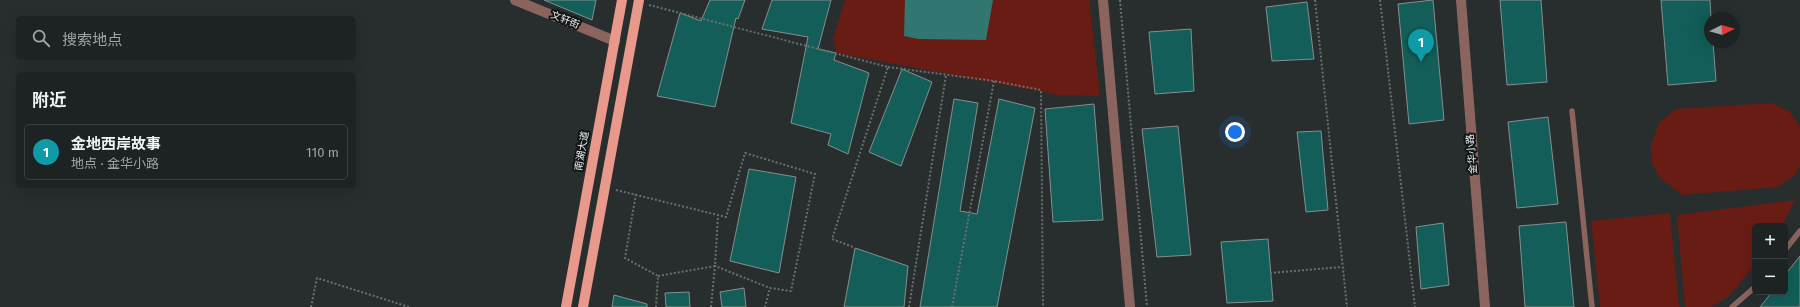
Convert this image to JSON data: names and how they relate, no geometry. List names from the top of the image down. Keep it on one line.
{"streets":{"main road":["南湖大道"],"street":["文轩街","金华小路"]},"crossings":[["文轩街","南湖大道"]],"north":"right","page":{"search":"搜索地点","pins":"1","heading":"附近","list":[{"mark":"1","name":"金地西岸故事","note":"地点 · 金华小路","value":"110 m"}],"map_buttons":["+","−"]}}
